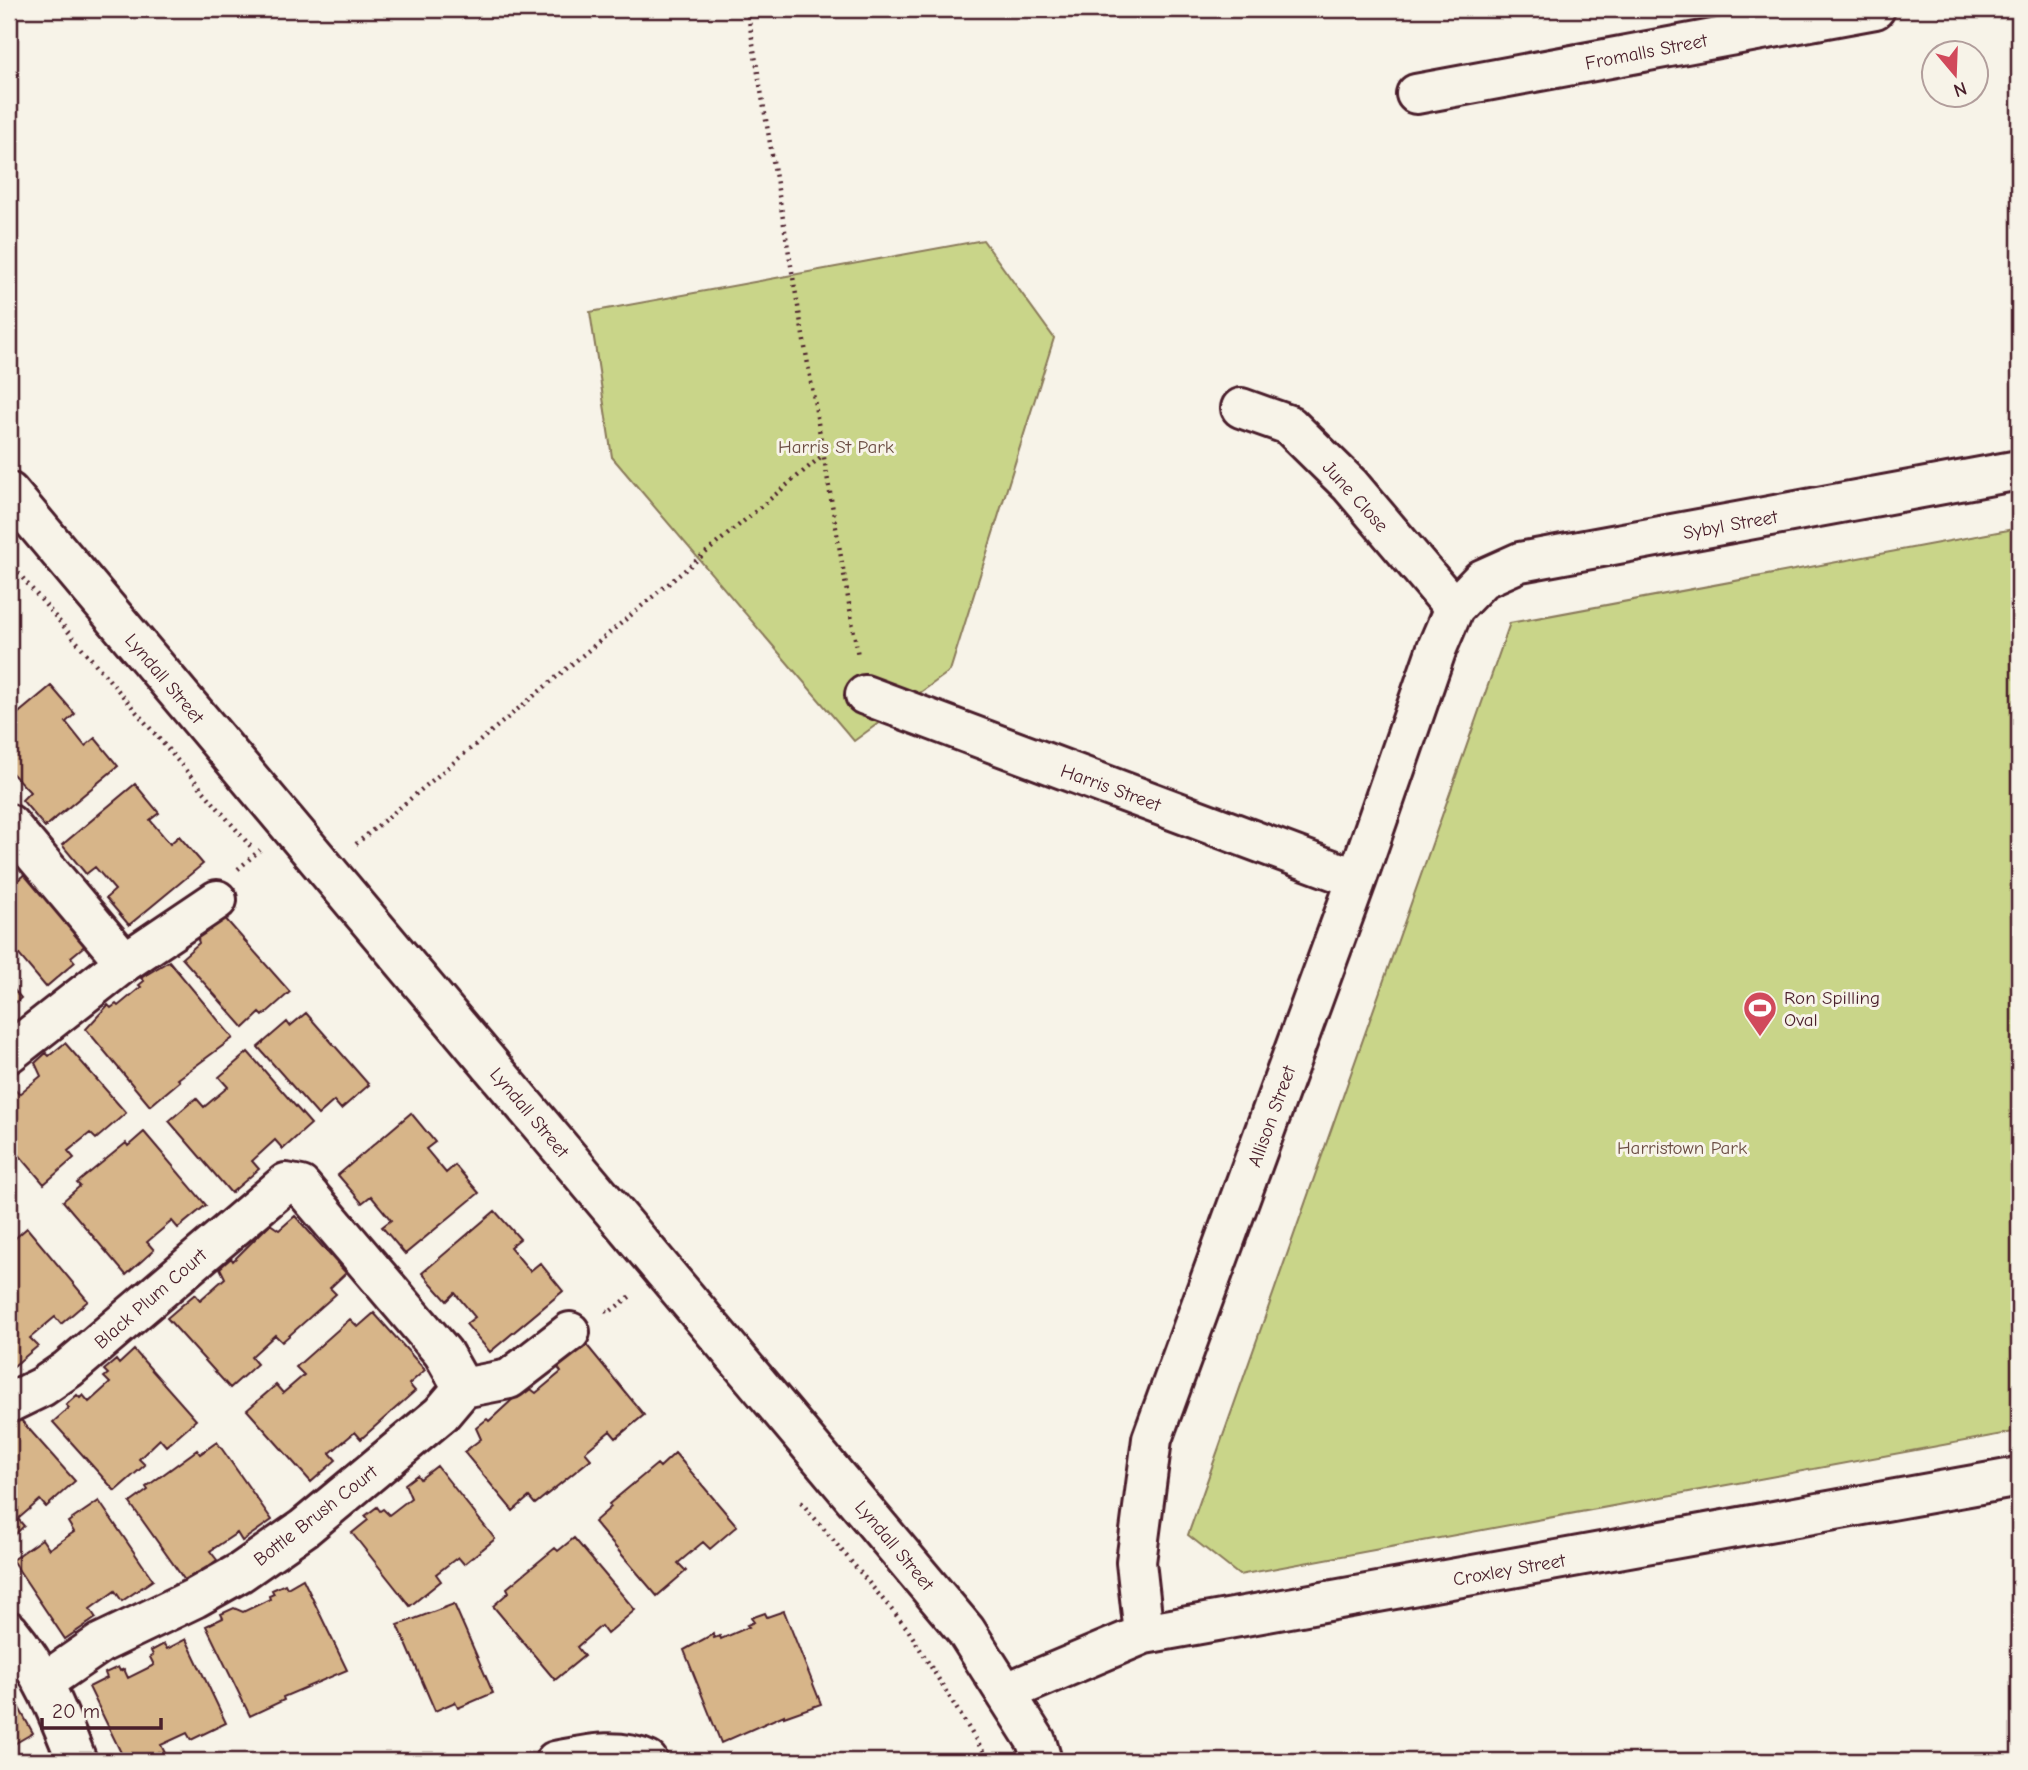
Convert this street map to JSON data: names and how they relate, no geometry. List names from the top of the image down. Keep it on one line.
{"streets":{"street":["Fromalls Street","June Close","Sybyl Street","Lyndall Street","Harris Street","Allison Street","Black Plum Court","Bottle Brush Court","Croxley Street"]},"crossings":[["June Close","Sybyl Street"],["June Close","Allison Street"],["Sybyl Street","Allison Street"],["Lyndall Street","Croxley Street"],["Harris Street","Allison Street"],["Allison Street","Croxley Street"],["Black Plum Court","Bottle Brush Court"]],"parks":["Harris St Park","Harristown Park"],"places":{"sports":["Ron Spilling Oval"]},"scale_bar":"20 m","north":"bottom"}
